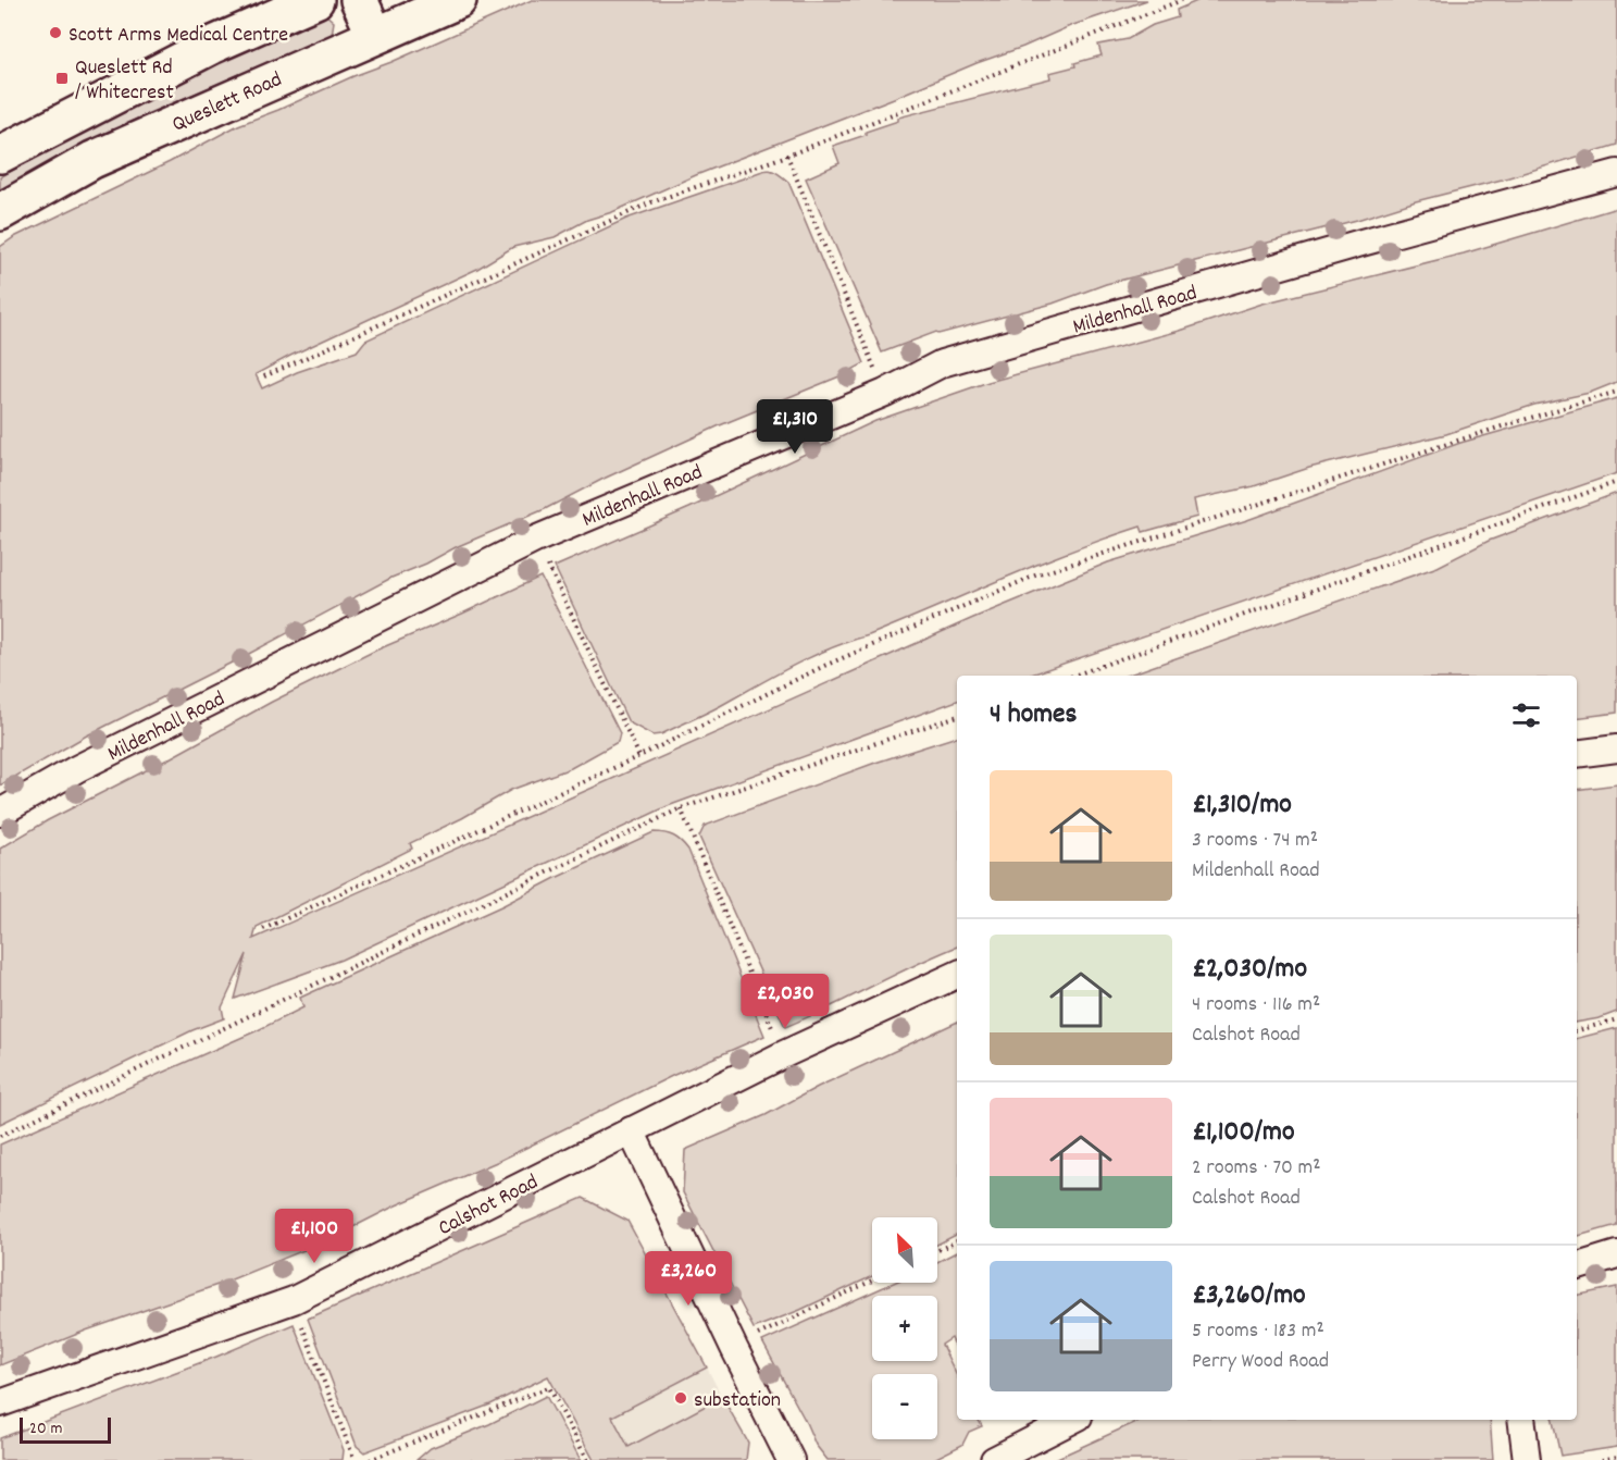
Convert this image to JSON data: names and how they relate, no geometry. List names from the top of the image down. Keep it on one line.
{"streets":{"highway":["Queslett Road"],"street":["Mildenhall Road","Calshot Road"]},"places":{"other":["Scott Arms Medical Centre","substation"],"transit":["Queslett Rd / Whitecrest"]},"scale_bar":"20 m","north":"top left","page":{"price":["£1,310","£2,030","£1,100","£3,260"],"heading":"4 homes","list":[{"name":"£1,310/mo","note":"3 rooms · 74 m² · Mildenhall Road"},{"name":"£2,030/mo","note":"4 rooms · 116 m² · Calshot Road"},{"name":"£1,100/mo","note":"2 rooms · 70 m² · Calshot Road"},{"name":"£3,260/mo","note":"5 rooms · 183 m² · Perry Wood Road"}],"map_buttons":["+","−"],"scale":"20 m"}}
